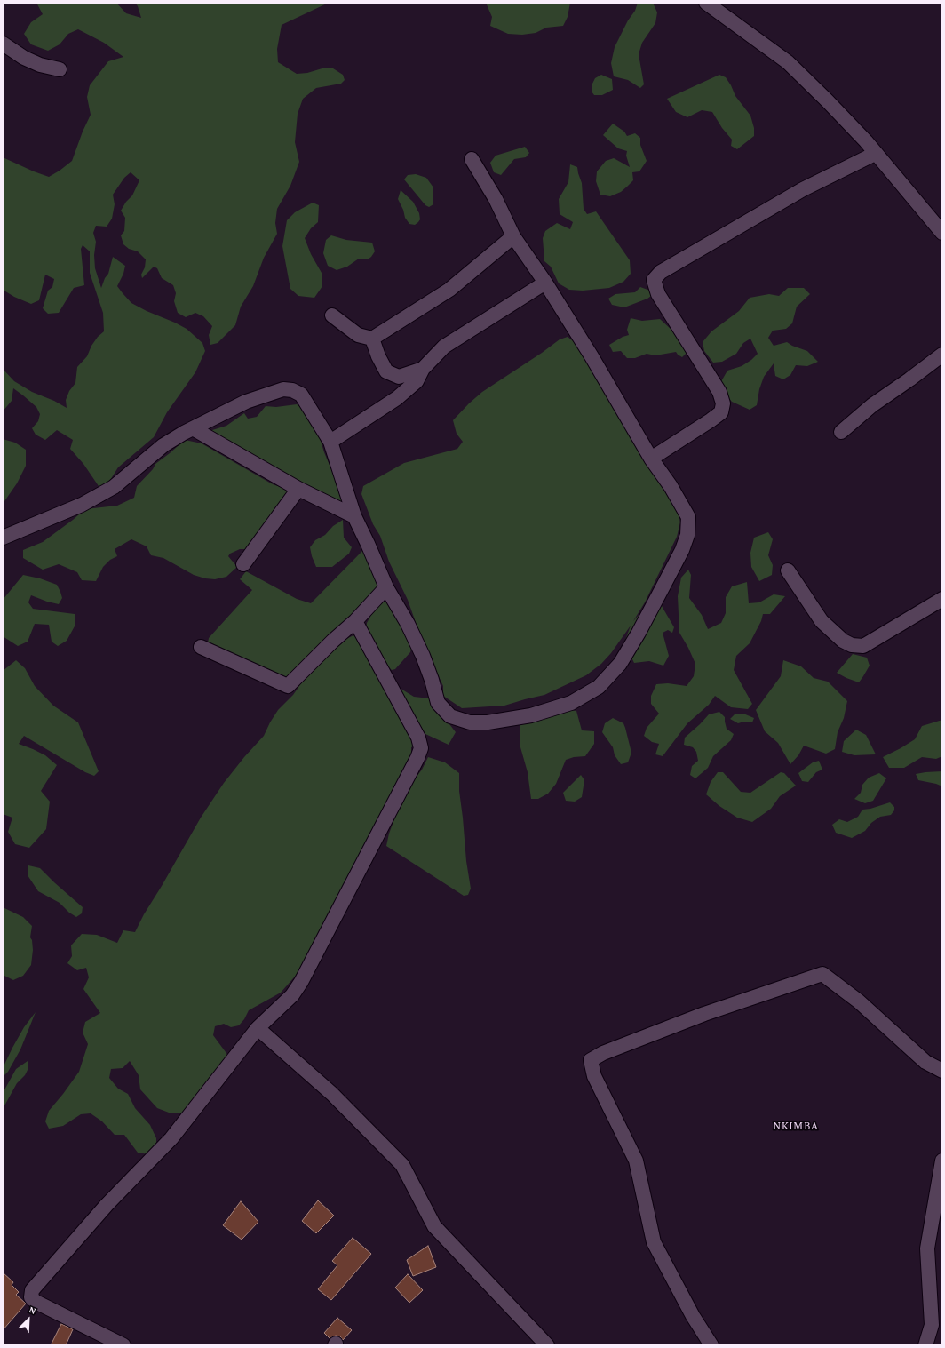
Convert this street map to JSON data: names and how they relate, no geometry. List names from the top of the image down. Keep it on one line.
{"districts":["NKIMBA"],"north":"top right"}
